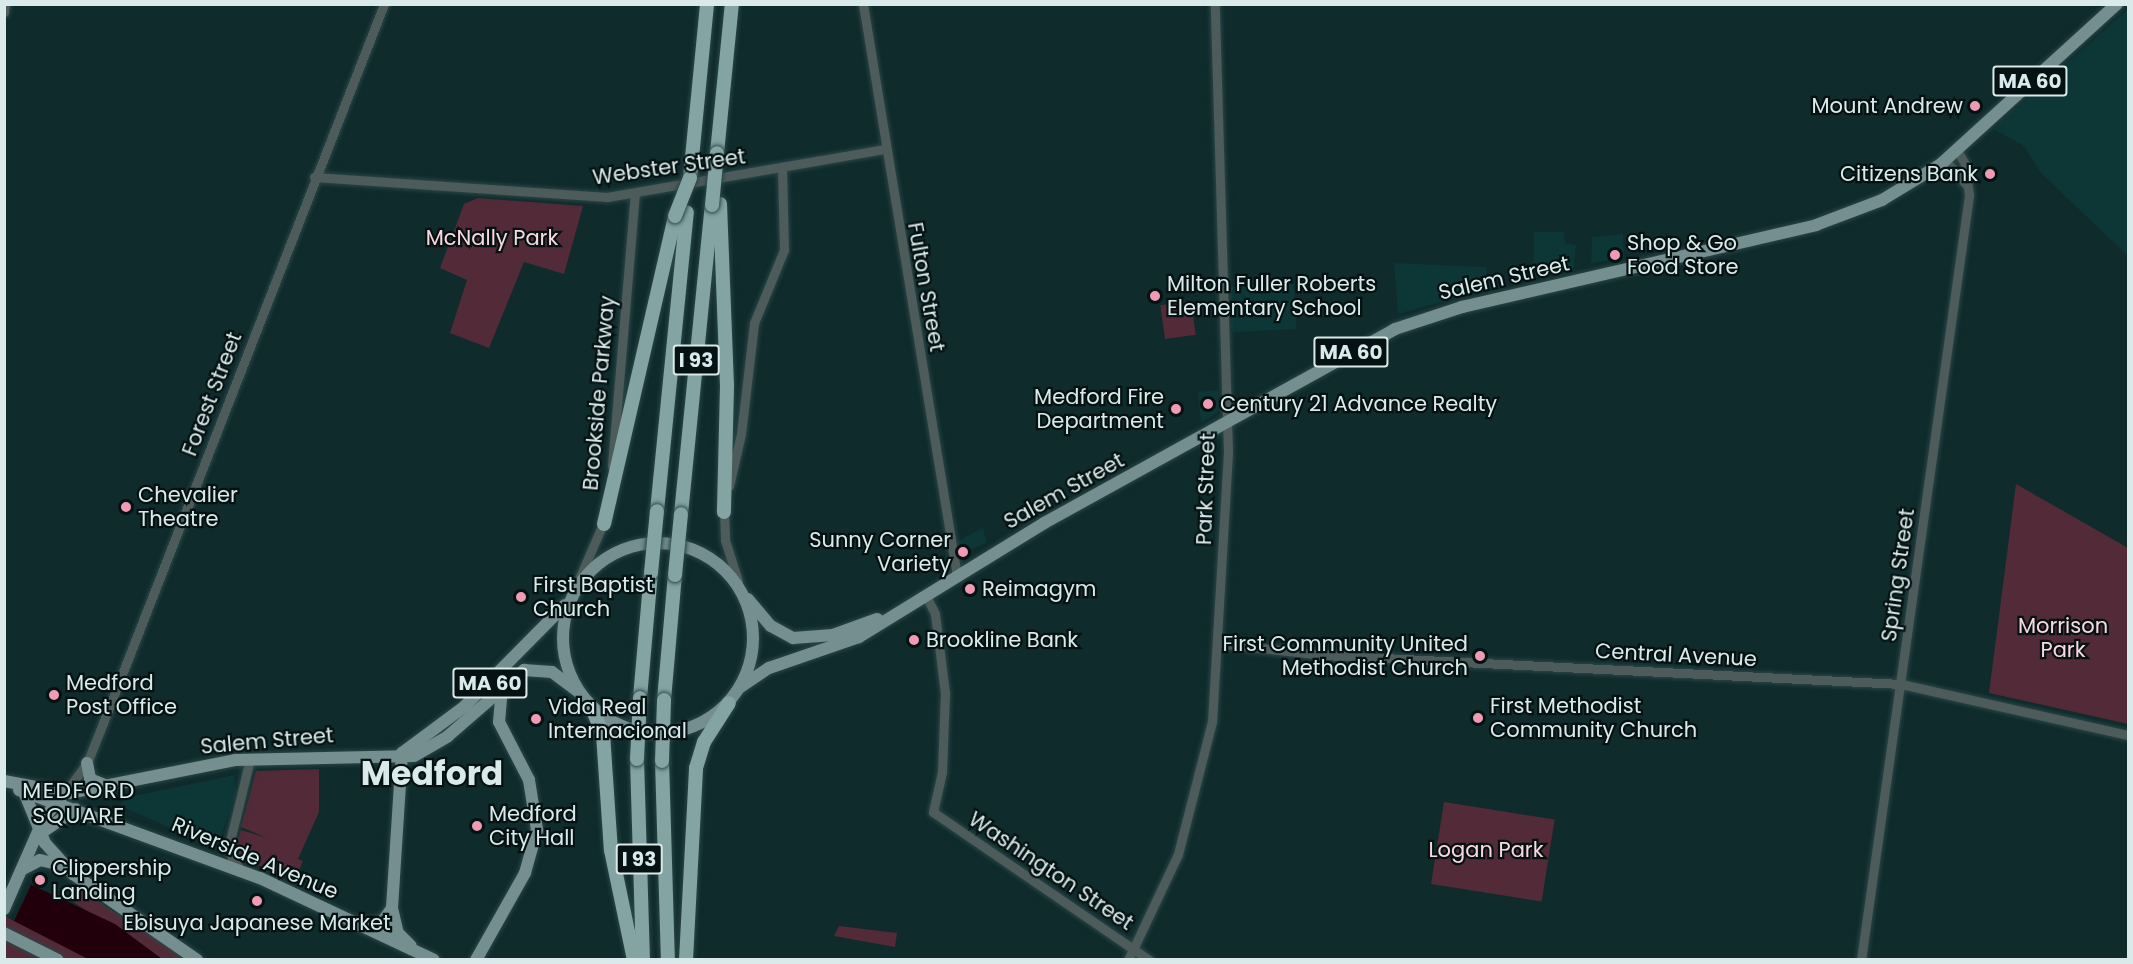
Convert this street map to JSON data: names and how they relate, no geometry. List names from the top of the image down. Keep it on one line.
{"streets":{"highway":["I 93"],"main road":["MA 60","Salem Street","Riverside Avenue"],"street":["Webster Street","Fulton Street","Brookside Parkway","Forest Street","Park Street","Spring Street","Central Avenue","Washington Street"]},"crossings":[["MA 60","Salem Street"],["MA 60","Brookside Parkway"],["MA 60","Forest Street"],["MA 60","Riverside Avenue"],["Webster Street","Fulton Street"],["Webster Street","Brookside Parkway"],["Webster Street","Forest Street"],["Salem Street","Fulton Street"],["Salem Street","Brookside Parkway"],["Salem Street","Forest Street"],["Salem Street","Park Street"],["Salem Street","Spring Street"],["Salem Street","Washington Street"],["Park Street","Central Avenue"],["Park Street","Washington Street"],["Spring Street","Central Avenue"]],"districts":["Medford","MEDFORD SQUARE"],"parks":["McNally Park","Morrison Park","Logan Park"],"places":["Mount Andrew","Citizens Bank","Shop & Go Food Store","Milton Fuller Roberts Elementary School","Century 21 Advance Realty","Medford Fire Department","Chevalier Theatre","Sunny Corner Variety","Reimagym","First Baptist Church","Brookline Bank","First Community United Methodist Church","Medford Post Office","First Methodist Community Church","Vida Real Internacional","Medford City Hall","Clippership Landing","Ebisuya Japanese Market"]}
